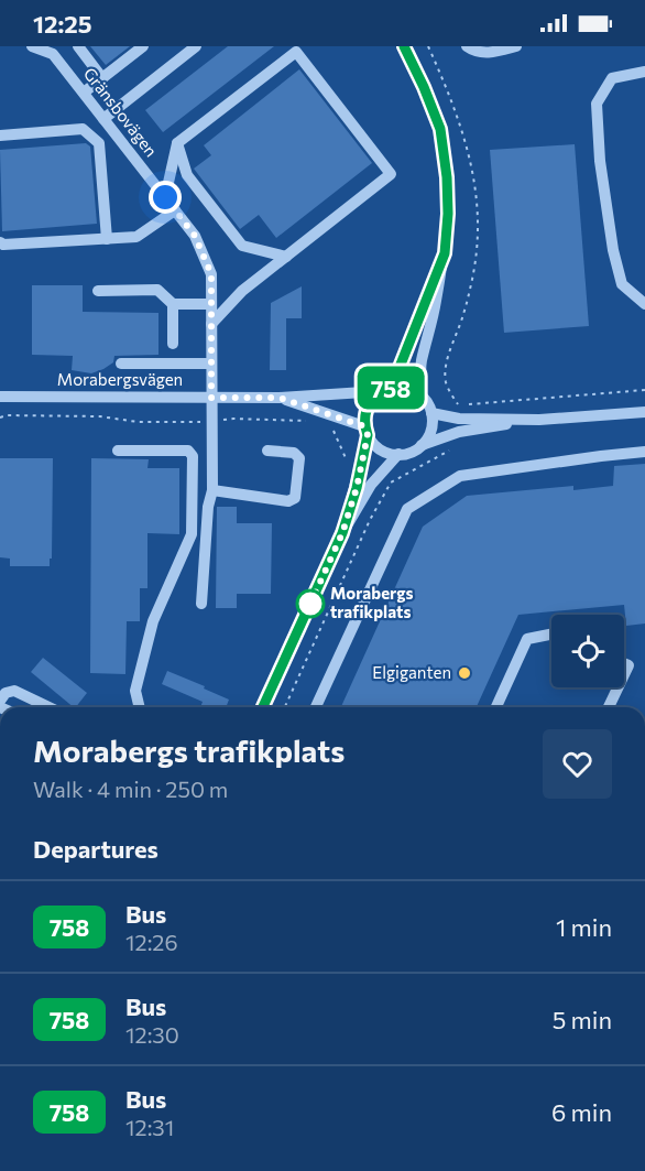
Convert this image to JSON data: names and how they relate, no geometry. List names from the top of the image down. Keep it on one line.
{"streets":{"street":["Gränsbovägen","Morabergsvägen"]},"crossings":[["Gränsbovägen","Morabergsvägen"]],"places":["Morabergs trafikplats","Elgiganten"],"lines":["bus line 758"],"page":{"status":"12:25","on_map":"758","heading":[["Morabergs trafikplats","Walk · 4 min · 250 m"],"Departures"],"list":[{"mark":"758","name":"Bus","note":"12:26","value":"1 min"},{"mark":"758","name":"Bus","note":"12:30","value":"5 min"},{"mark":"758","name":"Bus","note":"12:31","value":"6 min"}]}}
